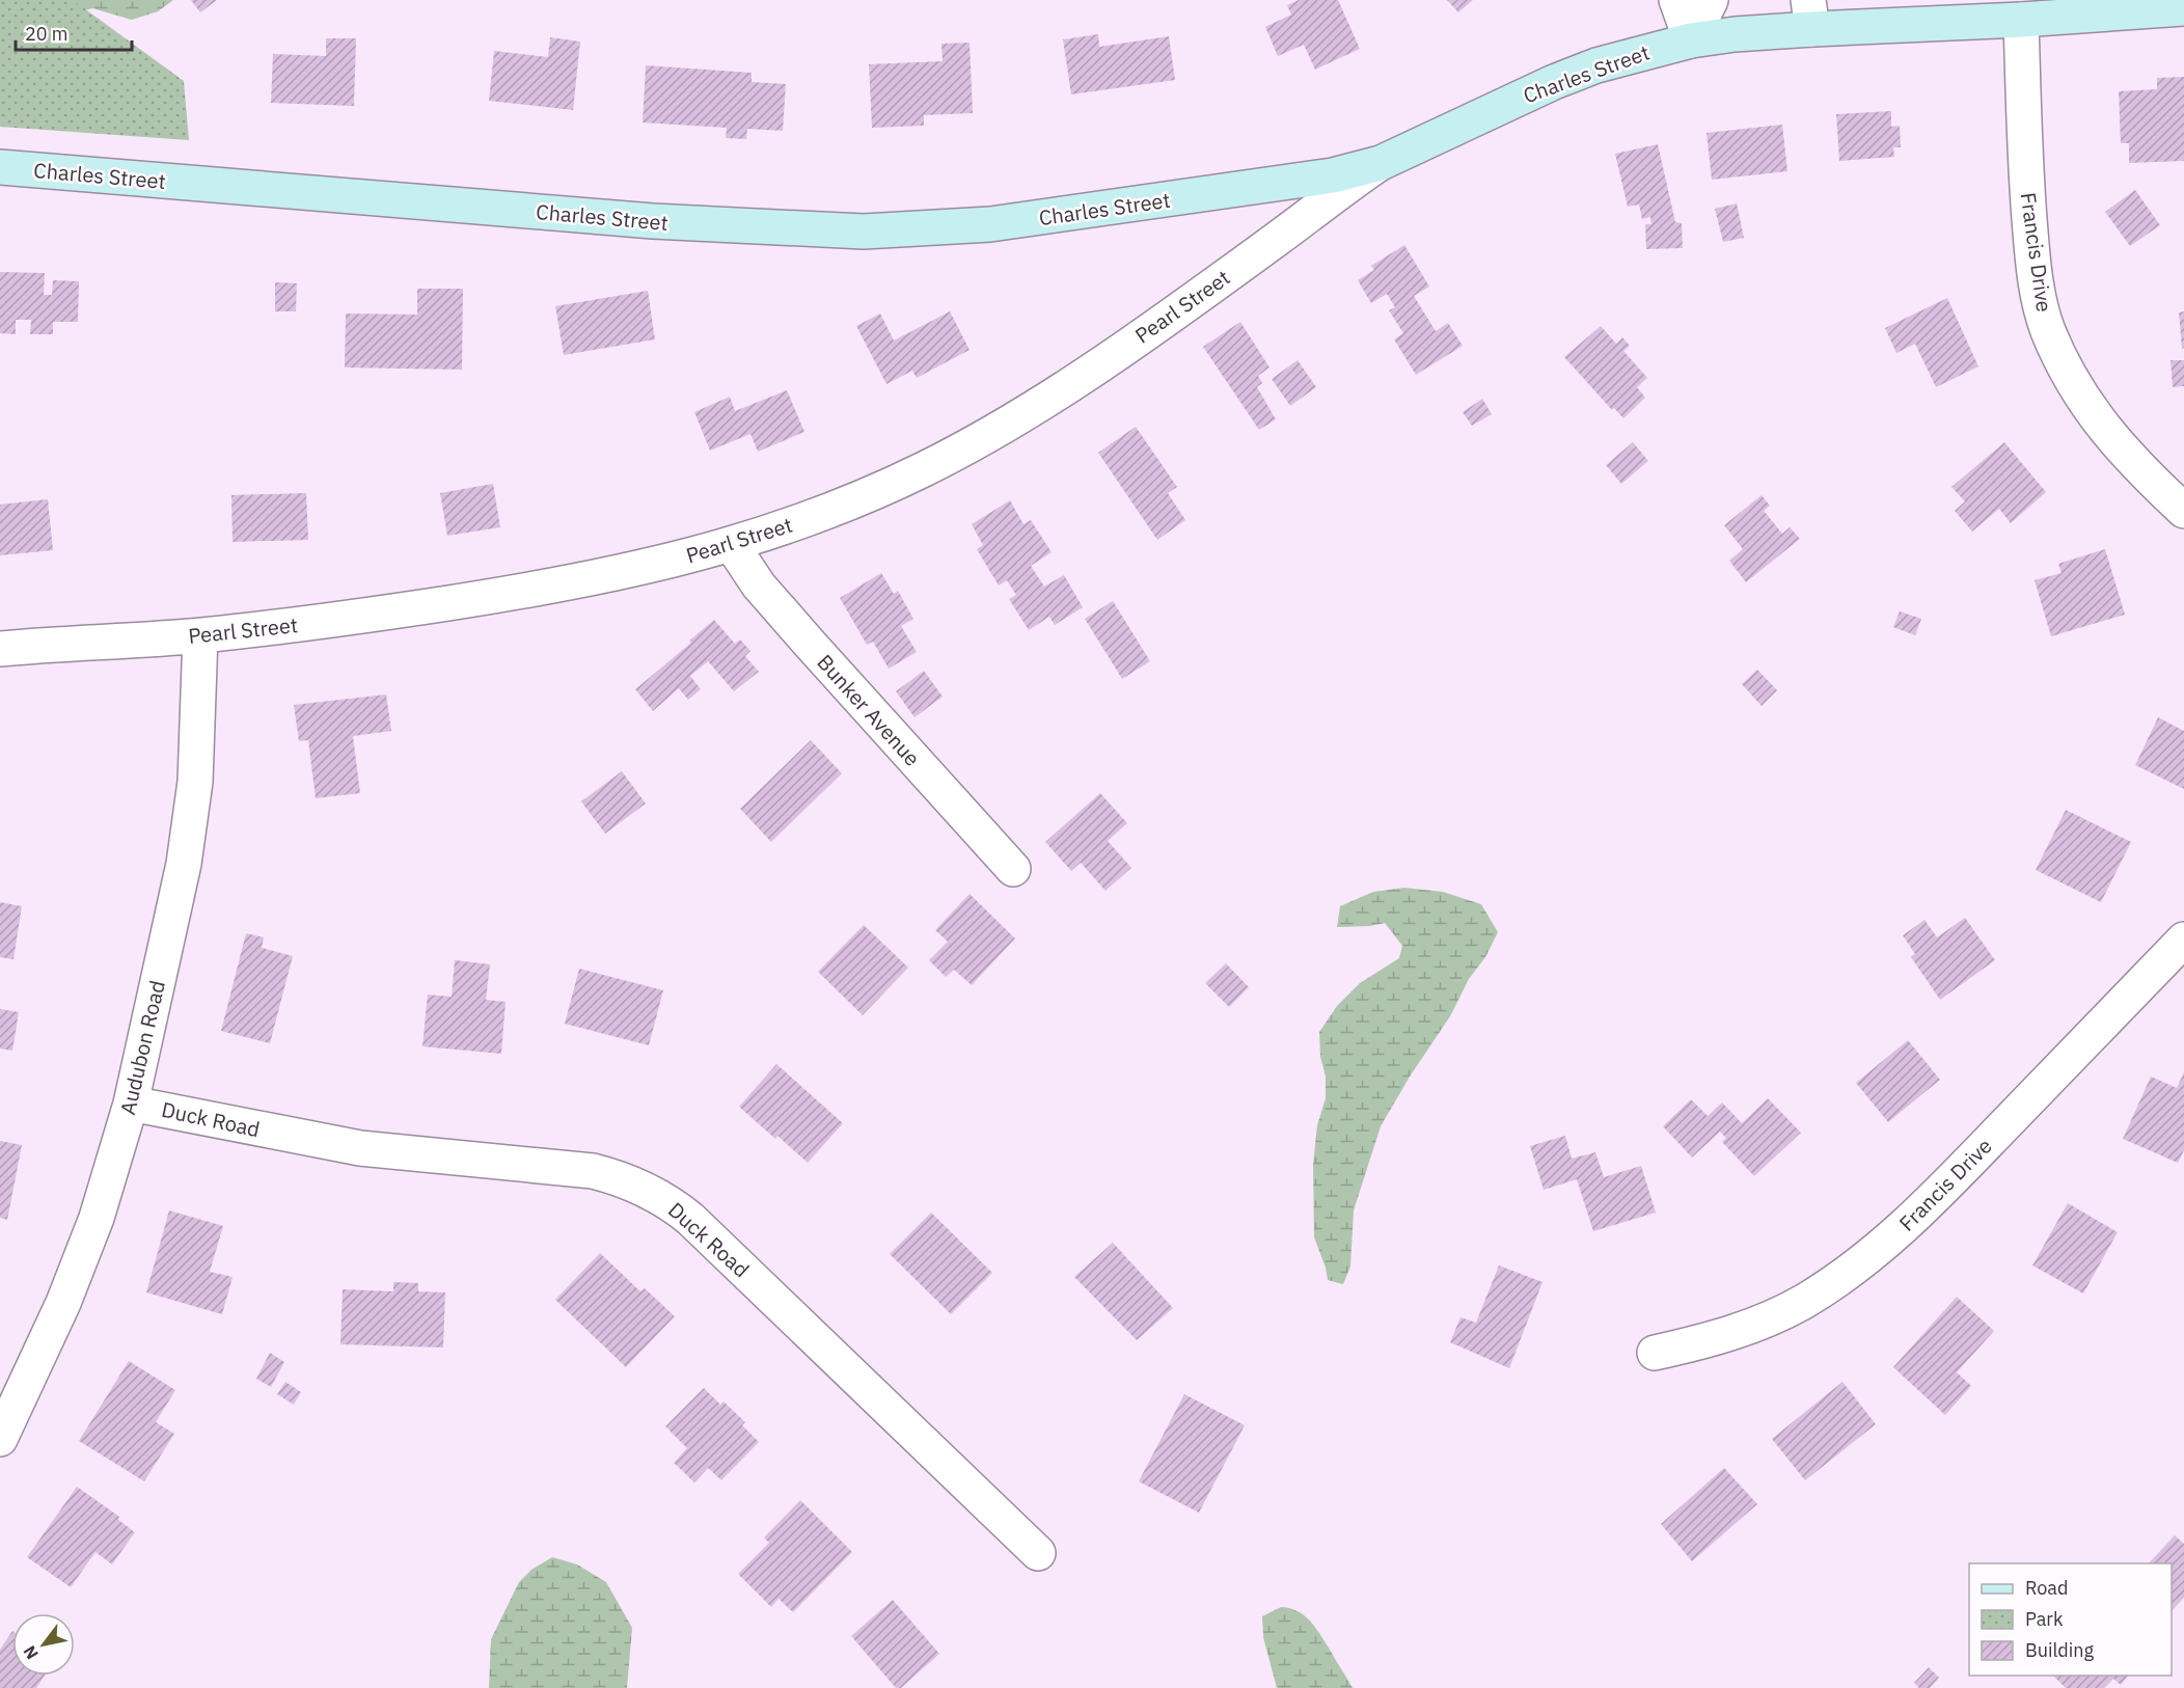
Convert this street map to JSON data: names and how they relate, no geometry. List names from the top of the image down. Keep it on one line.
{"streets":{"street":["Charles Street","Francis Drive","Pearl Street","Bunker Avenue","Audubon Road","Duck Road"]},"crossings":[["Charles Street","Francis Drive"],["Charles Street","Pearl Street"],["Pearl Street","Bunker Avenue"],["Pearl Street","Audubon Road"],["Audubon Road","Duck Road"]],"legend":["Road","Park","Building"],"scale_bar":"20 m","north":"bottom left"}
